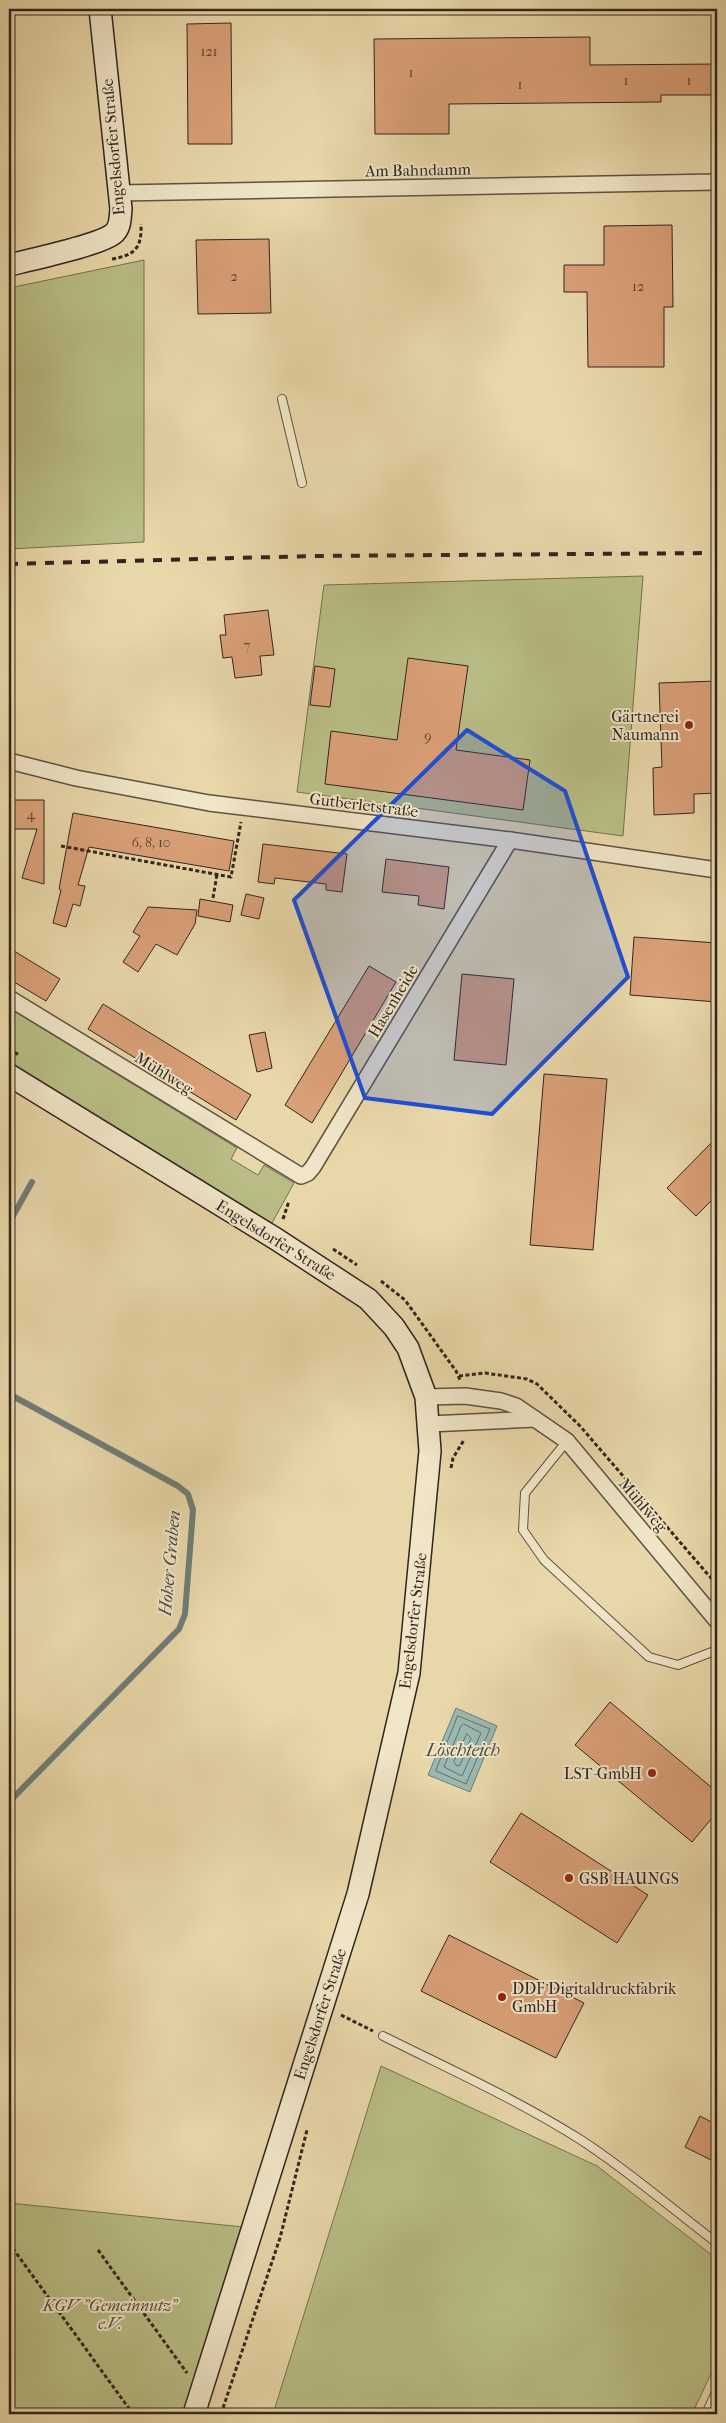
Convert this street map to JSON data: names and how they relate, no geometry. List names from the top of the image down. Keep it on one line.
{"streets":{"main road":["Engelsdorfer Straße"],"street":["Am Bahndamm","Gutberletstraße","Hasenheide","Mühlweg"]},"crossings":[["Engelsdorfer Straße","Am Bahndamm"],["Engelsdorfer Straße","Mühlweg"],["Gutberletstraße","Hasenheide"],["Hasenheide","Mühlweg"]],"water":["Hoher Graben","Löschteich"],"parks":["KGV \"Gemeinnutz\" e.V."],"places":["Gärtnerei Naumann","LST-GmbH","GSB HAUNGS","DDF Digitaldruckfabrik GmbH"],"house_numbers":["121","1","1","1","1","2","12","7","9","4","6, 8, 10"]}
